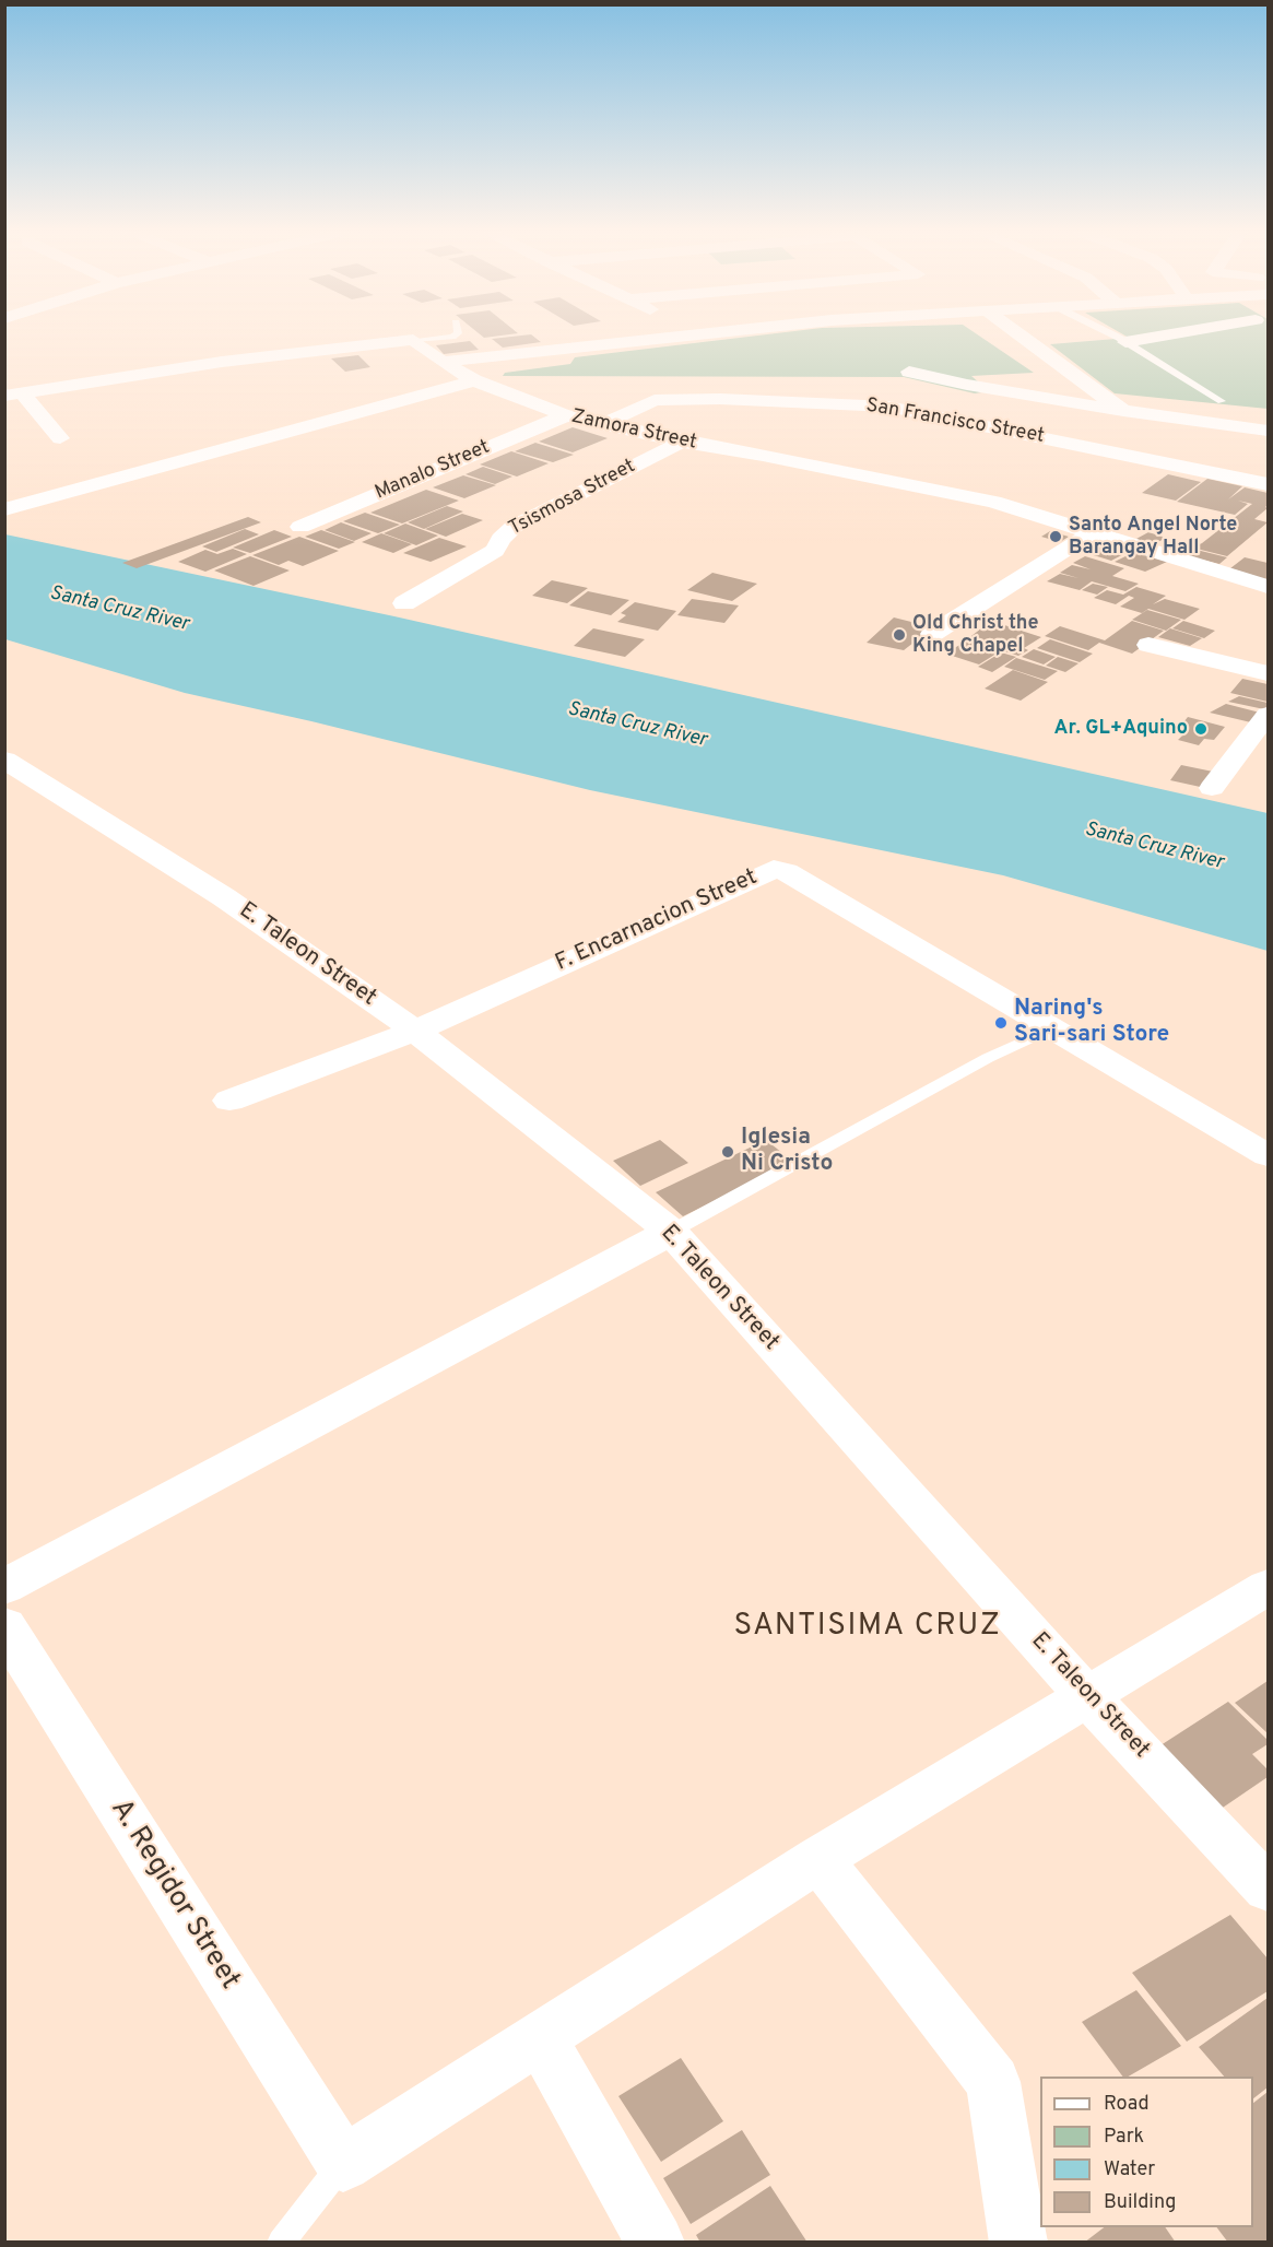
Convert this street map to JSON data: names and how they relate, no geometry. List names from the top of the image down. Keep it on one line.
{"streets":{"street":["San Francisco Street","Zamora Street","Manalo Street","Tsismosa Street","F. Encarnacion Street","E. Taleon Street","A. Regidor Street"]},"crossings":[["San Francisco Street","Zamora Street"],["Zamora Street","Manalo Street"],["Zamora Street","Tsismosa Street"],["F. Encarnacion Street","E. Taleon Street"]],"districts":["SANTISIMA CRUZ"],"water":["Santa Cruz River"],"places":["Santo Angel Norte Barangay Hall","Old Christ the King Chapel","Ar. GL+Aquino","Naring's Sari-sari Store","Iglesia Ni Cristo"],"legend":["Road","Park","Water","Building"]}
